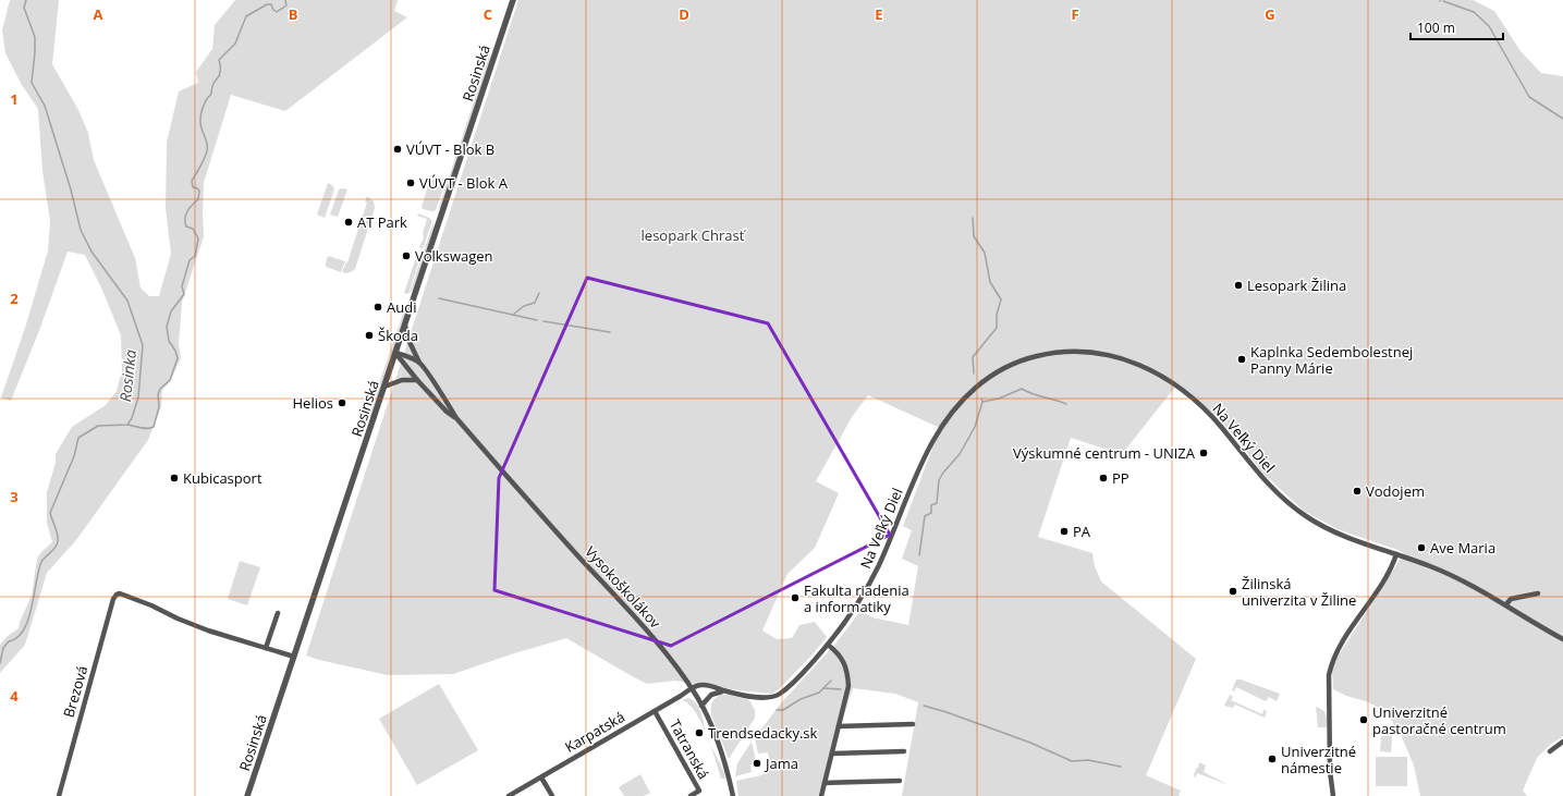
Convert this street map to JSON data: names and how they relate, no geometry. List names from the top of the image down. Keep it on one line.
{"streets":{"street":["Rosinská","Na Veľký Diel","Vysokoškolákov","Brezová","Karpatská","Tatranská"]},"crossings":[["Rosinská","Vysokoškolákov"],["Na Veľký Diel","Vysokoškolákov"],["Na Veľký Diel","Karpatská"],["Vysokoškolákov","Karpatská"],["Karpatská","Tatranská"]],"water":["Rosinka"],"parks":["lesopark Chrasť"],"places":["VÚVT - Blok B","VÚVT - Blok A","AT Park","Volkswagen","Lesopark Žilina","Audi","Škoda","Kaplnka Sedembolestnej Panny Márie","Helios","Výskumné centrum - UNIZA","Kubicasport","PP","Vodojem","PA","Ave Maria","Žilinská univerzita v Žiline","Fakulta riadenia a informatiky","Univerzitné pastoračné centrum","Trendsedacky.sk","Univerzitné námestie","Jama"],"scale_bar":"100 m","grid":{"columns":["A","B","C","D","E","F","G"],"rows":["1","2","3","4"]}}
